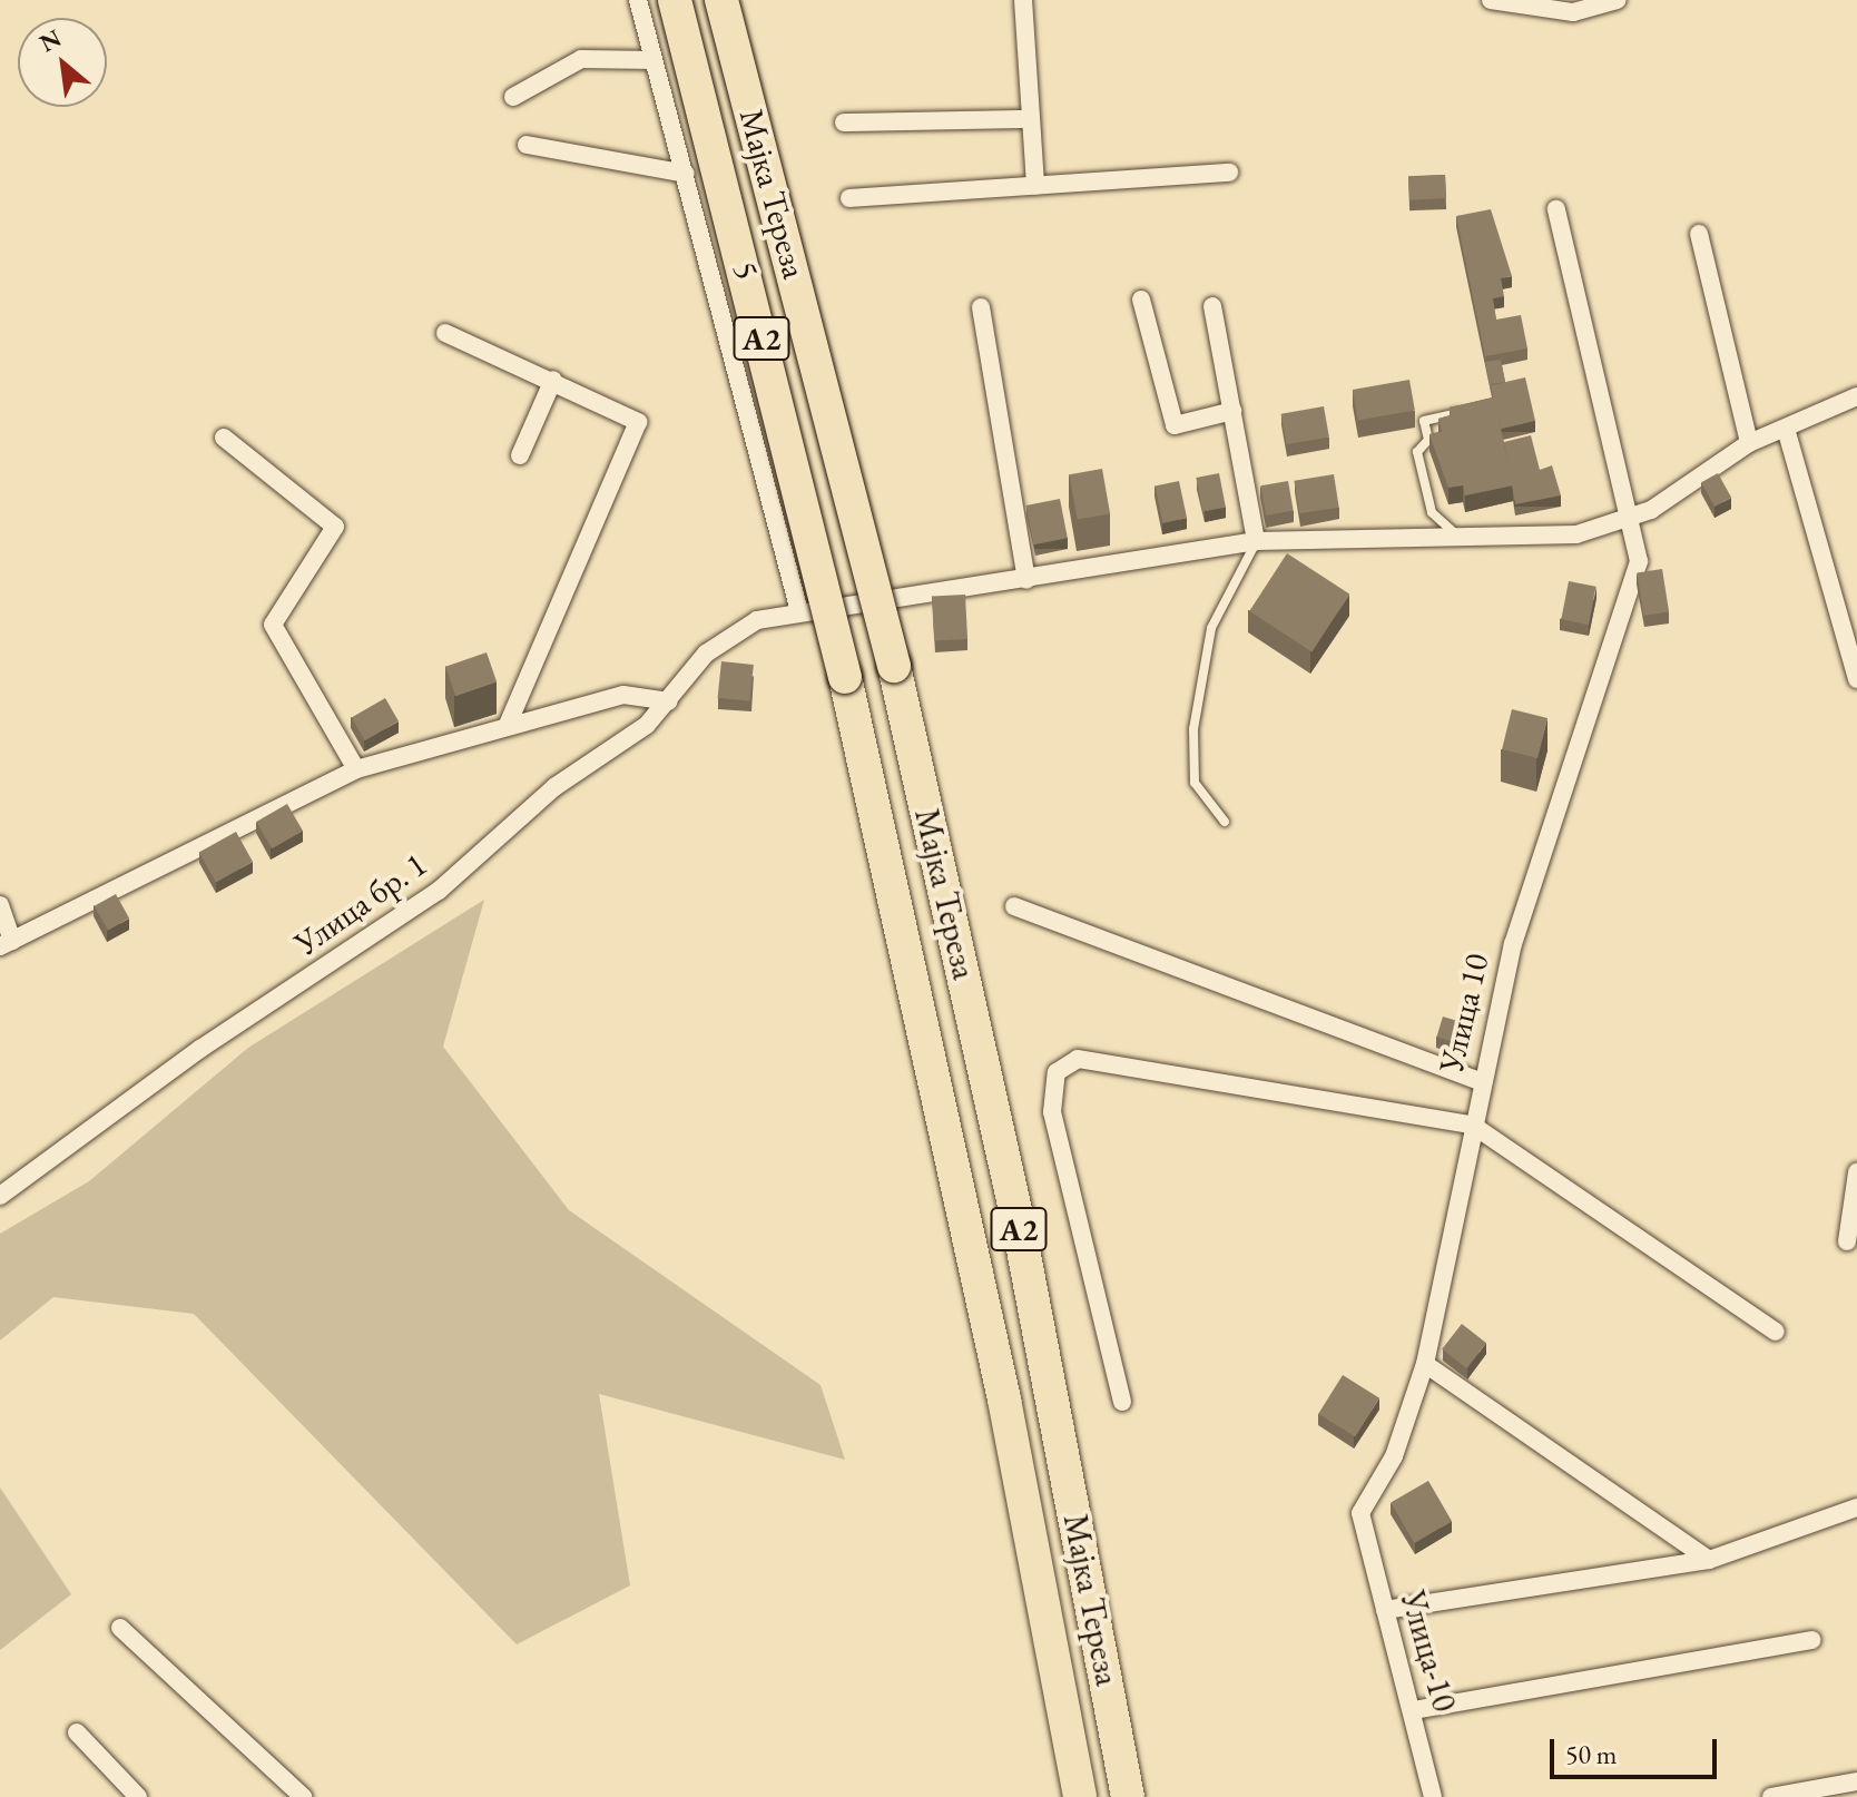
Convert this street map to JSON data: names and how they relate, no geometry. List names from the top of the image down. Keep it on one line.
{"streets":{"highway":["Мајка Тереза","A2"],"street":["5","Улица бр. 1","Улица 10","Улица-10"]},"crossings":[["5","Улица бр. 1"],["Улица 10","Улица-10"]],"scale_bar":"50 m","north":"top left"}
